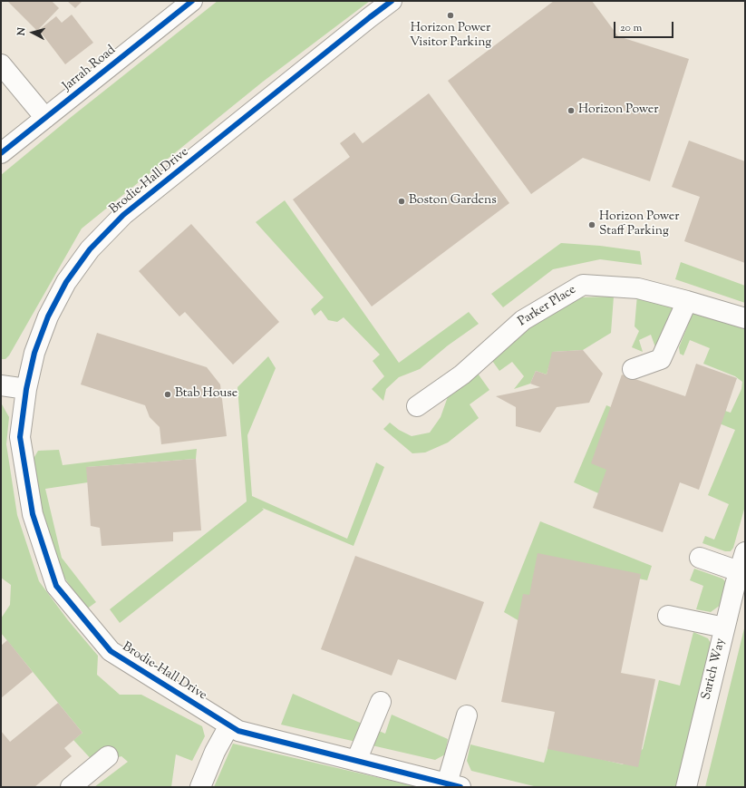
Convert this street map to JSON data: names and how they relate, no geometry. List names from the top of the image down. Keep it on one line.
{"streets":{"street":["Jarrah Road","Brodie-Hall Drive","Parker Place","Sarich Way"]},"places":["Horizon Power Visitor Parking","Horizon Power","Boston Gardens","Horizon Power Staff Parking","Btab House"],"scale_bar":"20 m","north":"left"}
